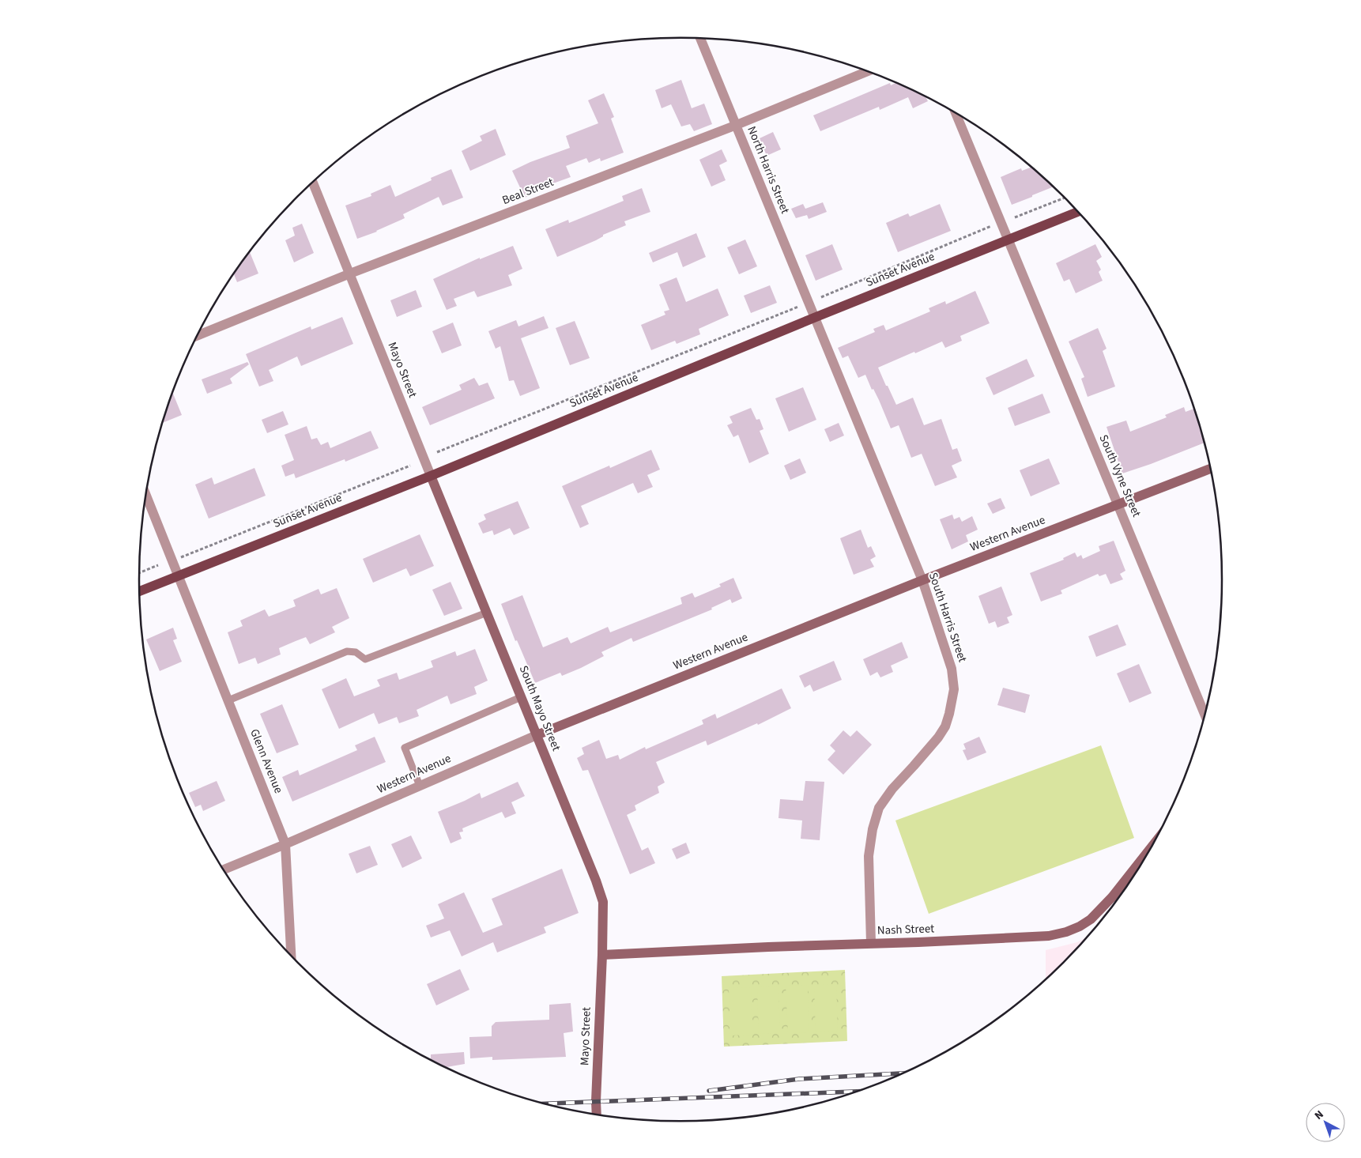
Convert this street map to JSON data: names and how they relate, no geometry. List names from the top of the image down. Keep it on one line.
{"streets":{"main road":["Sunset Avenue"],"street":["North Harris Street","Beal Street","Mayo Street","South Vyne Street","Western Avenue","South Harris Street","South Mayo Street","Glenn Avenue","Nash Street"]},"crossings":[["North Harris Street","Beal Street"],["North Harris Street","Sunset Avenue"],["North Harris Street","South Harris Street"],["Beal Street","Mayo Street"],["Sunset Avenue","Mayo Street"],["Sunset Avenue","South Vyne Street"],["Sunset Avenue","South Harris Street"],["Sunset Avenue","South Mayo Street"],["Sunset Avenue","Glenn Avenue"],["Mayo Street","South Mayo Street"],["Mayo Street","Nash Street"],["South Vyne Street","Western Avenue"],["Western Avenue","South Harris Street"],["Western Avenue","South Mayo Street"],["Western Avenue","Glenn Avenue"],["South Harris Street","Nash Street"],["South Mayo Street","Nash Street"]],"north":"top left"}
